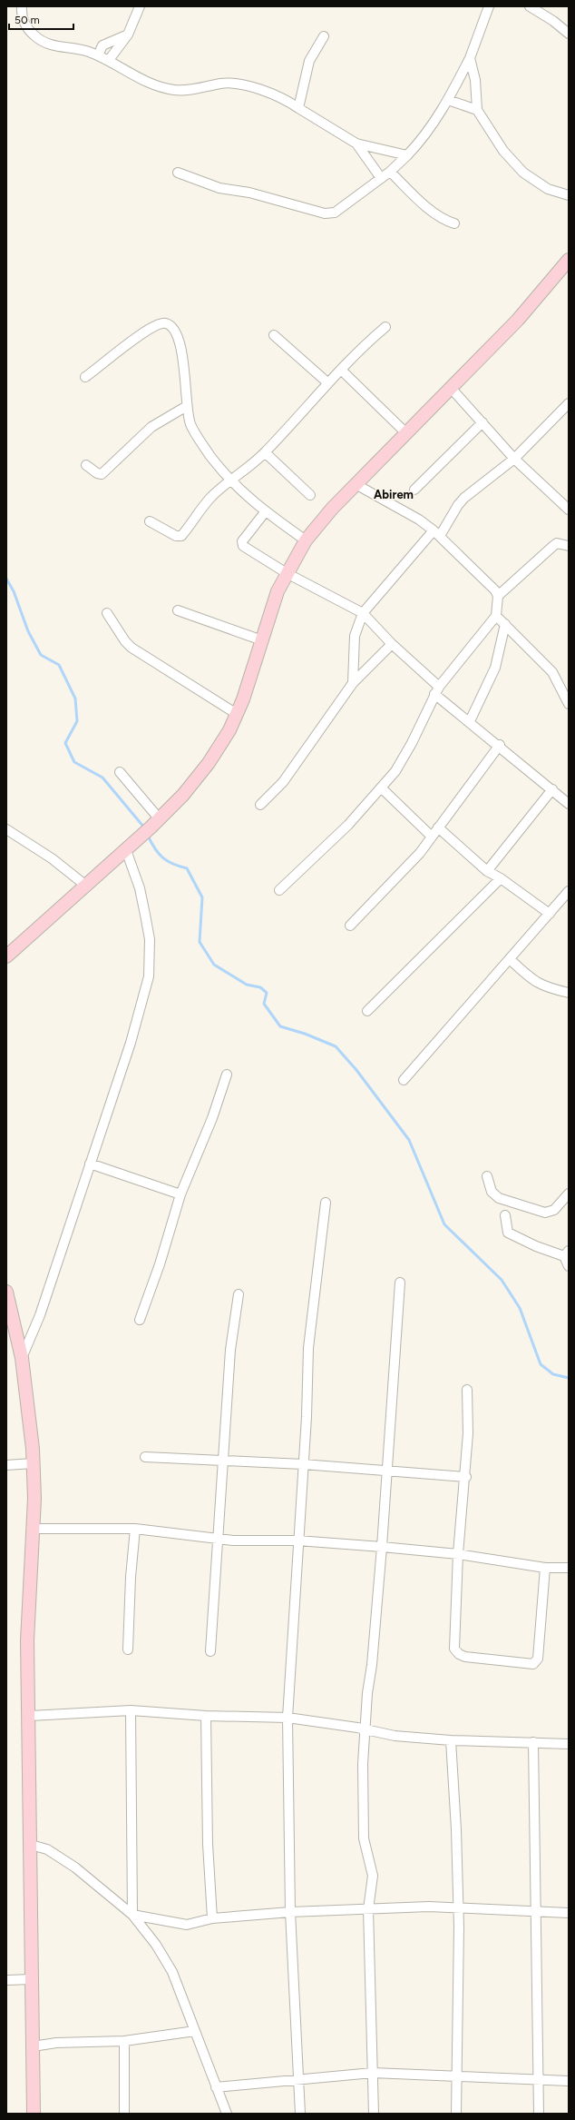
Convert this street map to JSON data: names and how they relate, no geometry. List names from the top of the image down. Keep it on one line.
{"districts":["Abirem"],"scale_bar":"50 m"}
